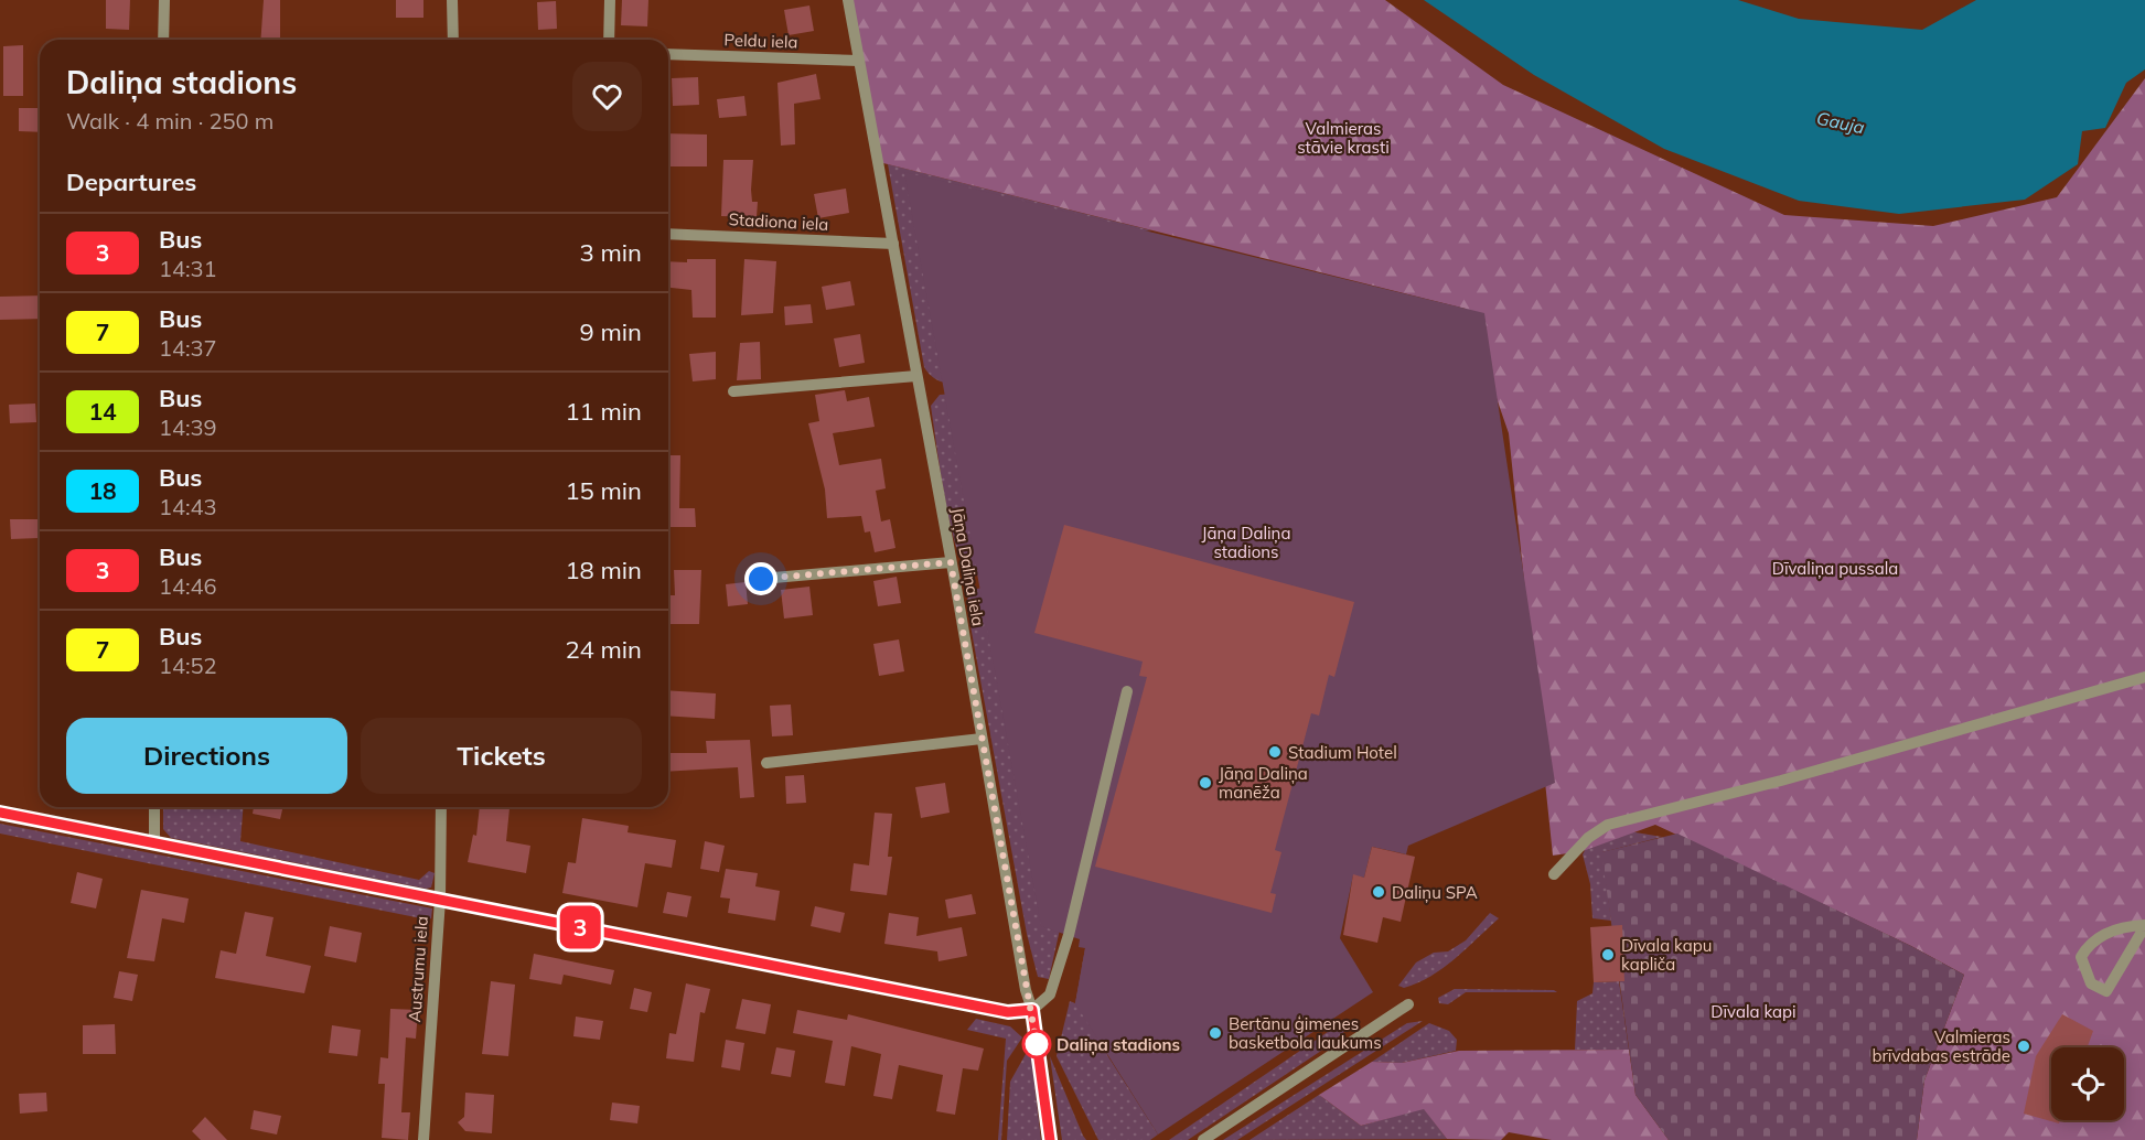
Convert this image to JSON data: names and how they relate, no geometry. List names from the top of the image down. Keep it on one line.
{"streets":{"street":["Peldu iela","Stadiona iela","Jāņa Daliņa iela","Austrumu iela"]},"crossings":[["Peldu iela","Jāņa Daliņa iela"],["Stadiona iela","Jāņa Daliņa iela"]],"water":["Gauja"],"parks":["Valmieras stāvie krasti","Jāņa Daliņa stadions","Dīvaliņa pussala","Dīvala kapi"],"places":["Stadium Hotel","Jāņa Daliņa manēža","Daliņu SPA","Dīvala kapu kapliča","Bertānu ģimenes basketbola laukums","Daliņa stadions","Valmieras brīvdabas estrāde"],"lines":["bus line 3"],"page":{"on_map":"3","heading":[["Daliņa stadions","Walk · 4 min · 250 m"],"Departures"],"list":[{"mark":"3","name":"Bus","note":"14:31","value":"3 min"},{"mark":"7","name":"Bus","note":"14:37","value":"9 min"},{"mark":"14","name":"Bus","note":"14:39","value":"11 min"},{"mark":"18","name":"Bus","note":"14:43","value":"15 min"},{"mark":"3","name":"Bus","note":"14:46","value":"18 min"},{"mark":"7","name":"Bus","note":"14:52","value":"24 min"}],"buttons":["Directions","Tickets"]}}
